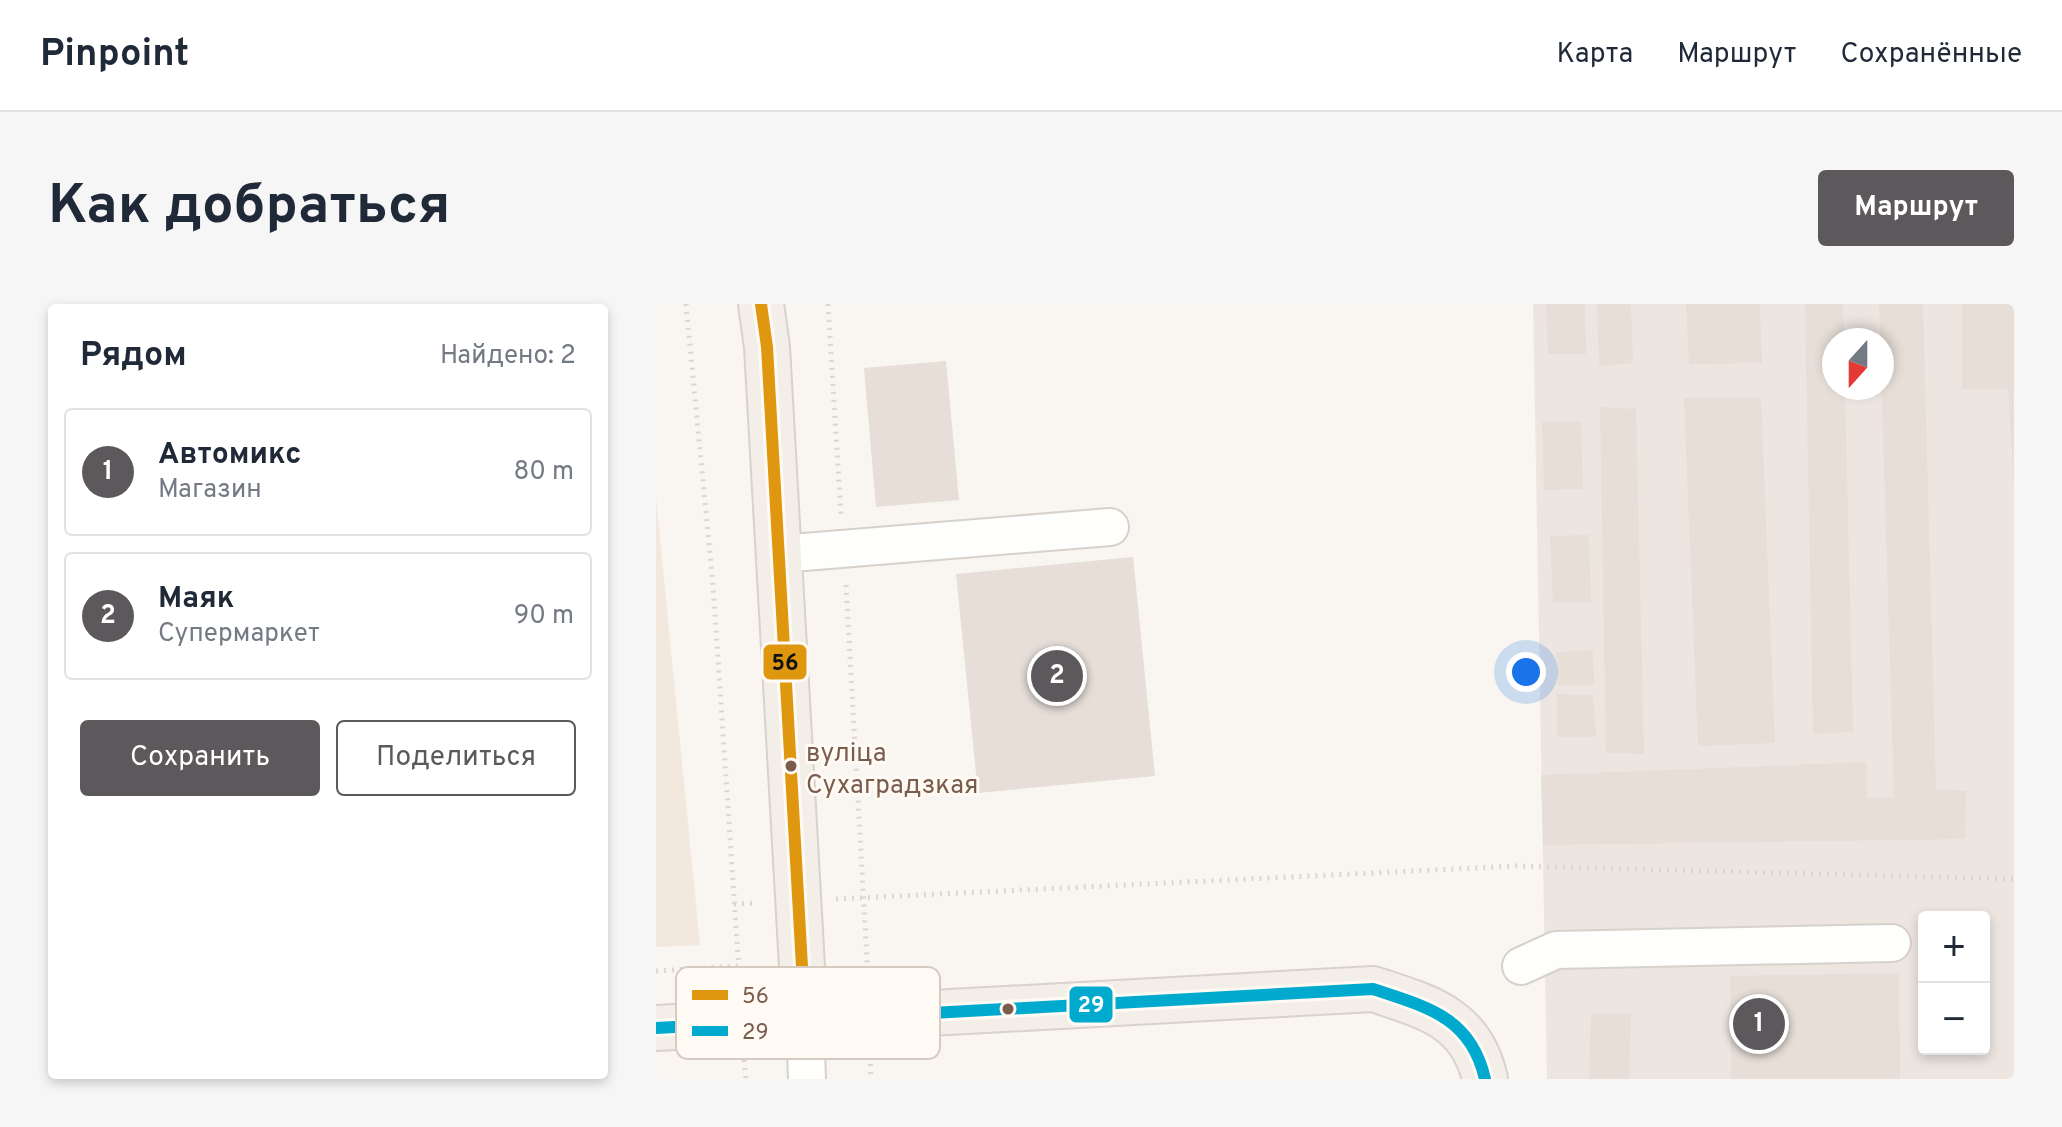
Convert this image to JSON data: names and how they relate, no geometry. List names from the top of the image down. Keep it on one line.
{"places":["вуліца Сухаградзкая"],"lines":["transit line 56","transit line 29"],"legend":["56","29"],"north":"bottom","page":{"header":"Pinpoint","nav":["Карта","Маршрут","Сохранённые"],"buttons":["Маршрут",["Сохранить","Поделиться"]],"title":"Как добраться","heading":["Рядом","Найдено: 2"],"list":[{"mark":"1","name":"Автомикс","note":"Магазин","value":"80 m"},{"mark":"2","name":"Маяк","note":"Супермаркет","value":"90 m"}],"pins":["2","1"],"map_buttons":["+","−"]}}
